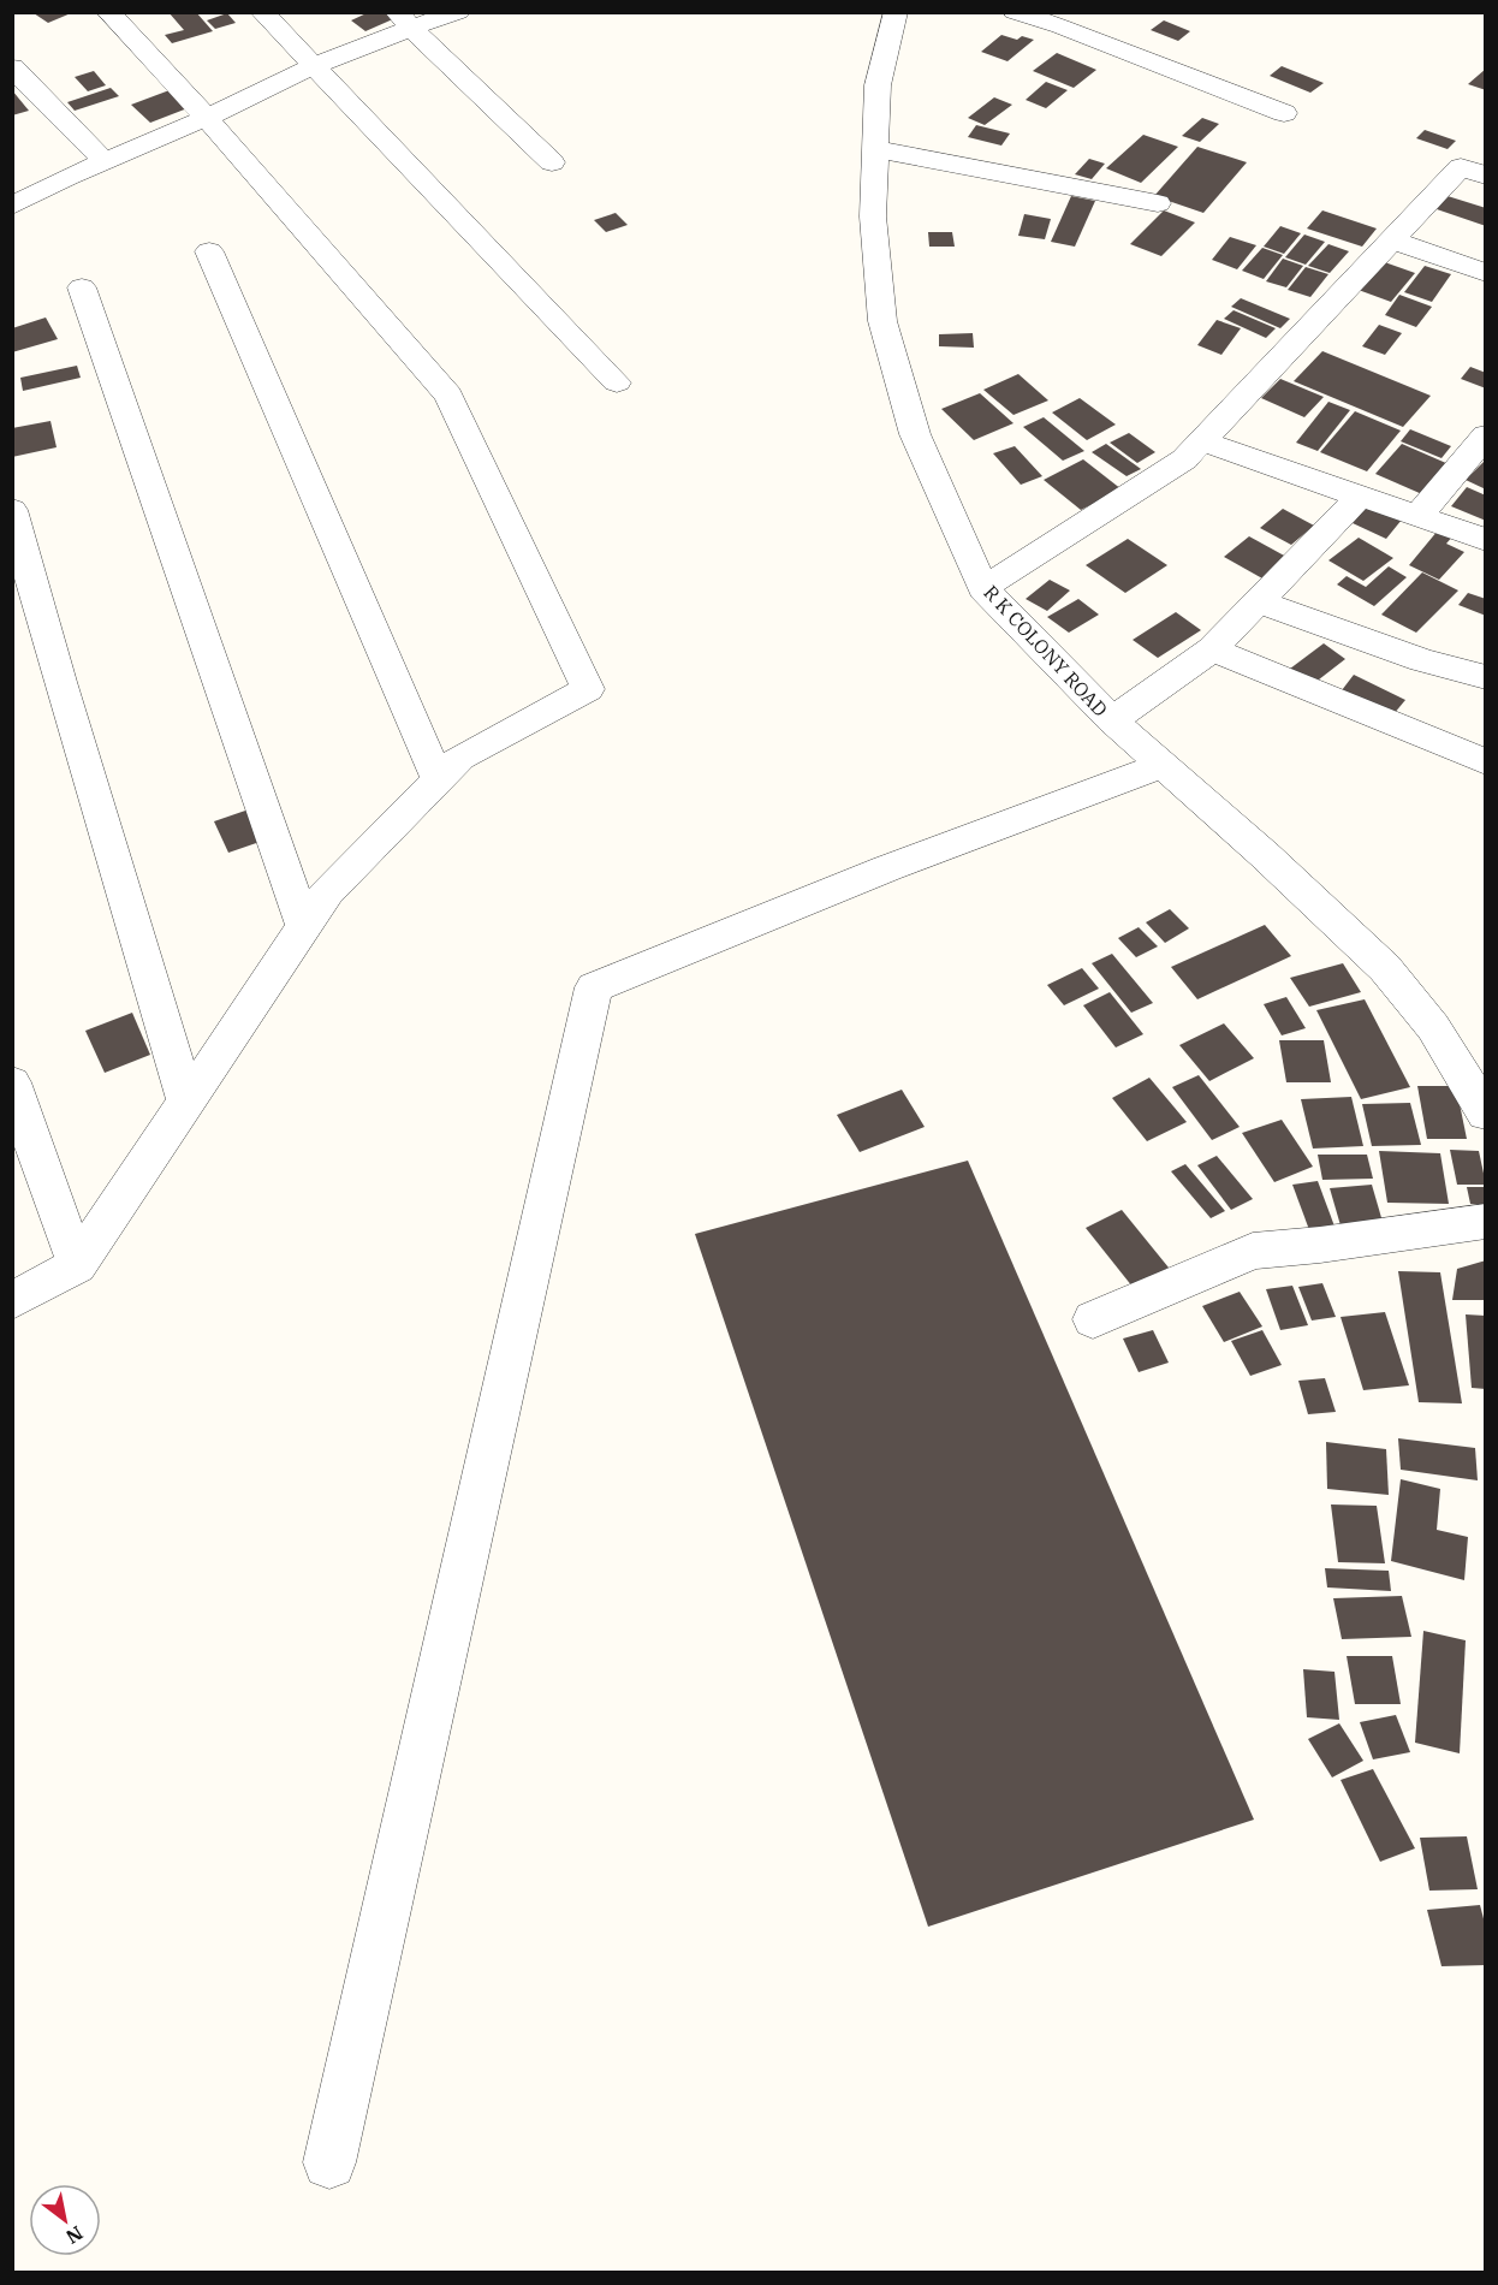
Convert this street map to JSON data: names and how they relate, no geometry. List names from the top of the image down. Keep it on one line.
{"streets":{"street":["R K COLONY ROAD"]},"north":"bottom right"}
